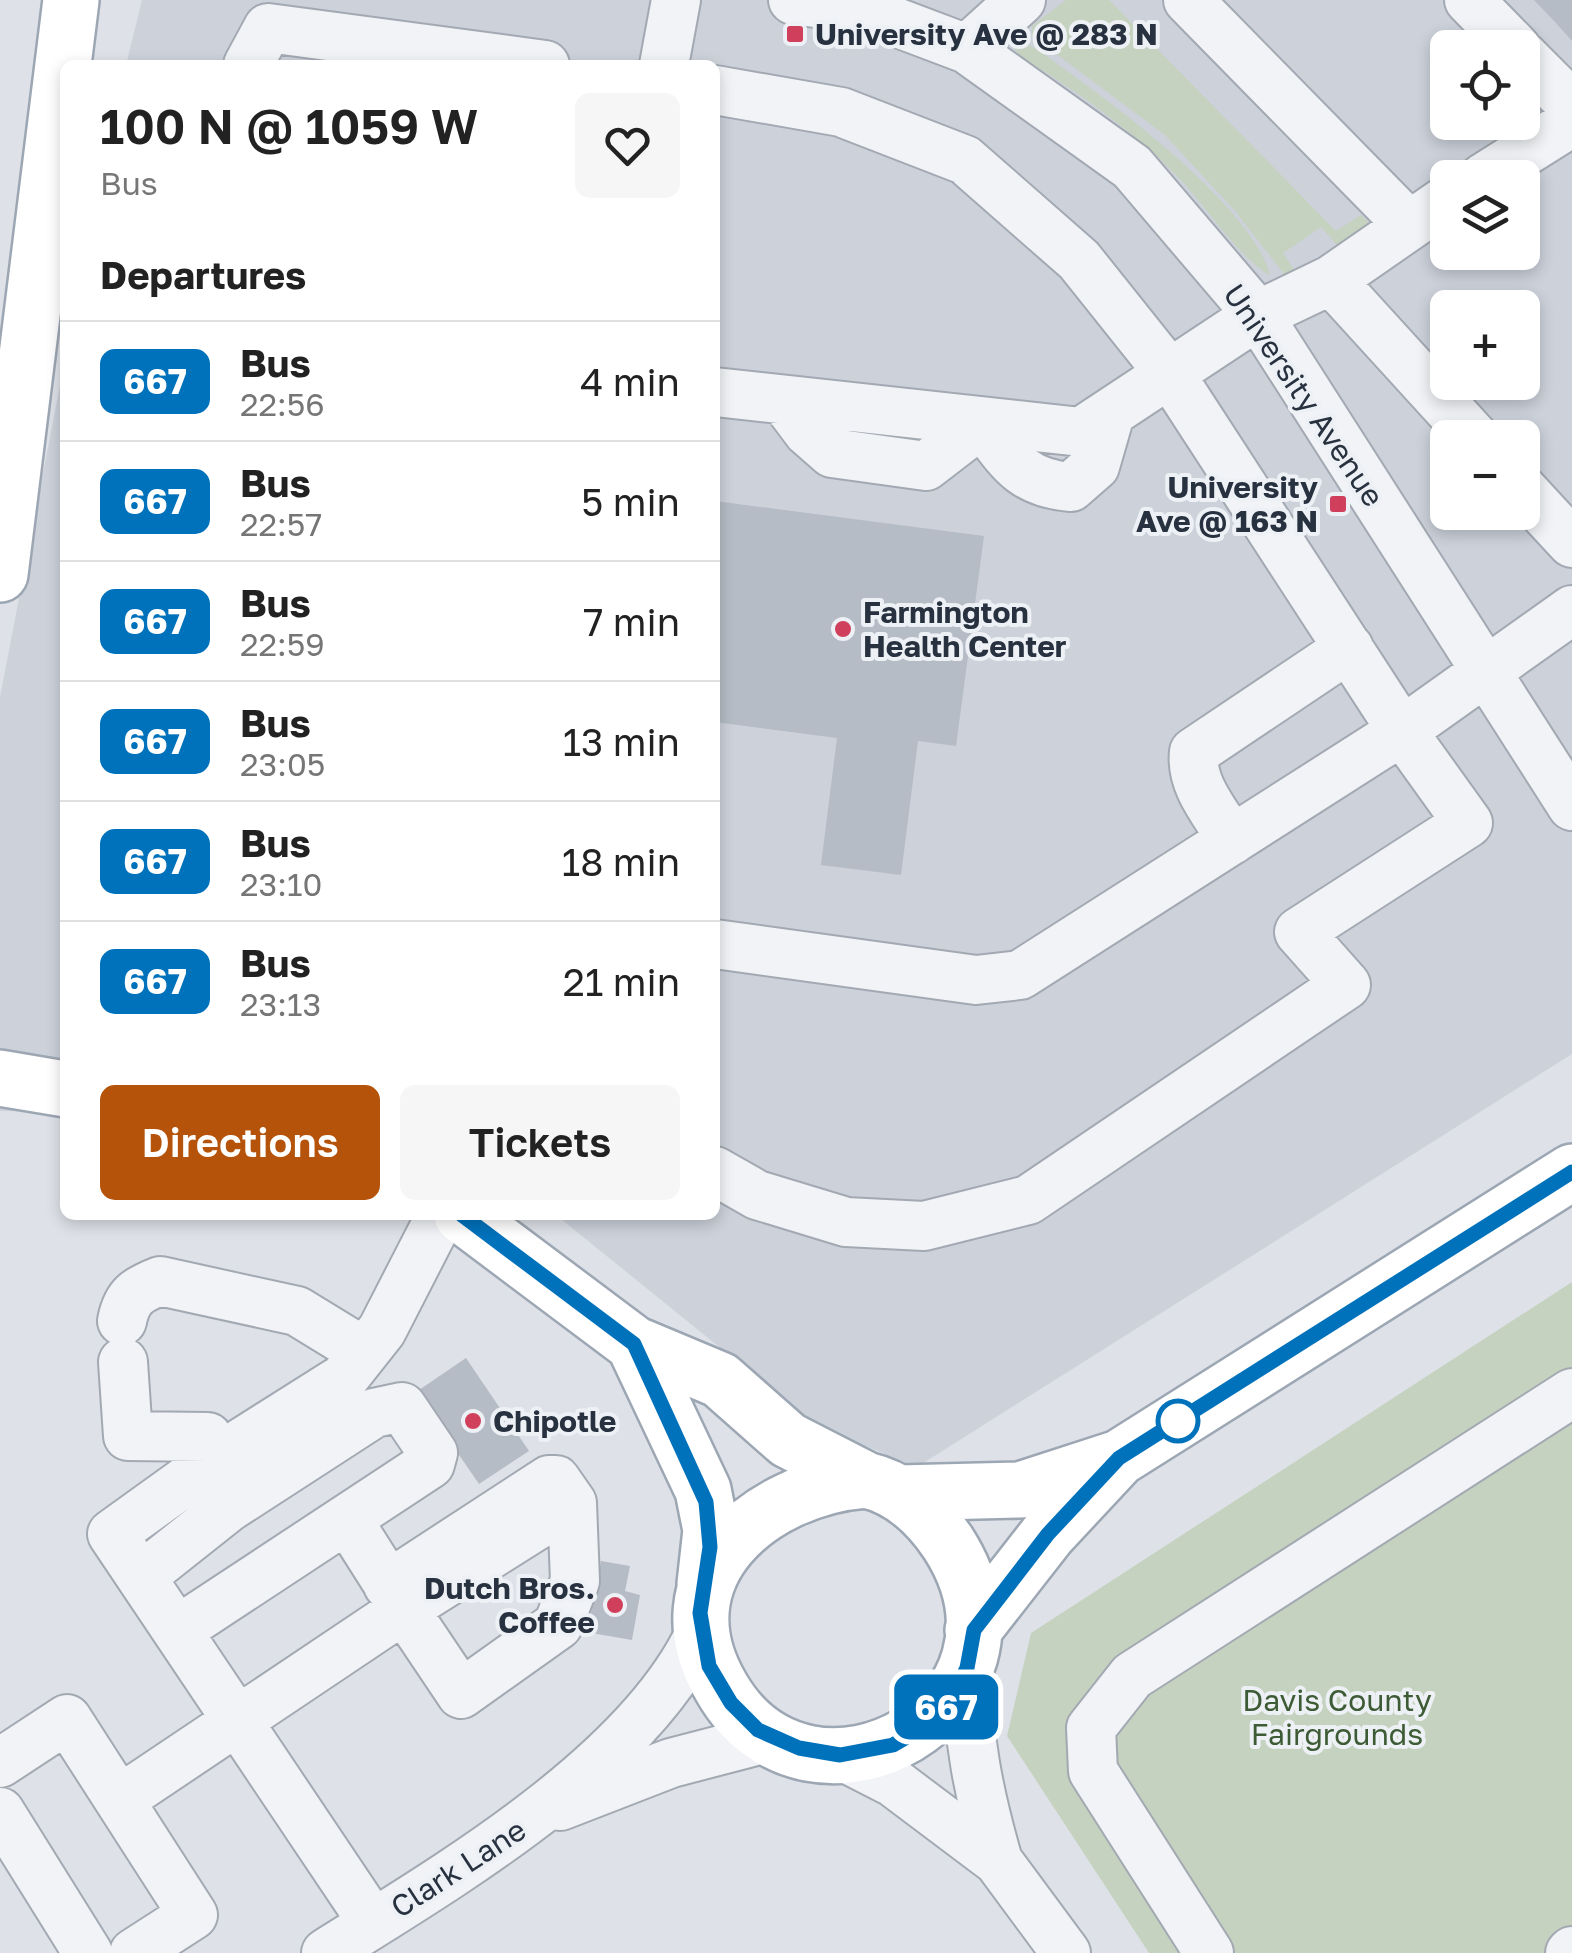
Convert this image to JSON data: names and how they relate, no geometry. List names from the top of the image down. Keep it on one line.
{"streets":{"street":["University Avenue","Clark Lane"]},"parks":["Davis County Fairgrounds"],"places":{"transit":["University Ave @ 283 N","University Ave @ 163 N"],"other":["Farmington Health Center","Chipotle","Dutch Bros. Coffee"]},"lines":["bus line 667"],"page":{"on_map":"667","map_buttons":["+","−"],"heading":[["100 N @ 1059 W","Bus"],"Departures"],"list":[{"mark":"667","name":"Bus","note":"22:56","value":"4 min"},{"mark":"667","name":"Bus","note":"22:57","value":"5 min"},{"mark":"667","name":"Bus","note":"22:59","value":"7 min"},{"mark":"667","name":"Bus","note":"23:05","value":"13 min"},{"mark":"667","name":"Bus","note":"23:10","value":"18 min"},{"mark":"667","name":"Bus","note":"23:13","value":"21 min"}],"buttons":["Directions","Tickets"]}}
